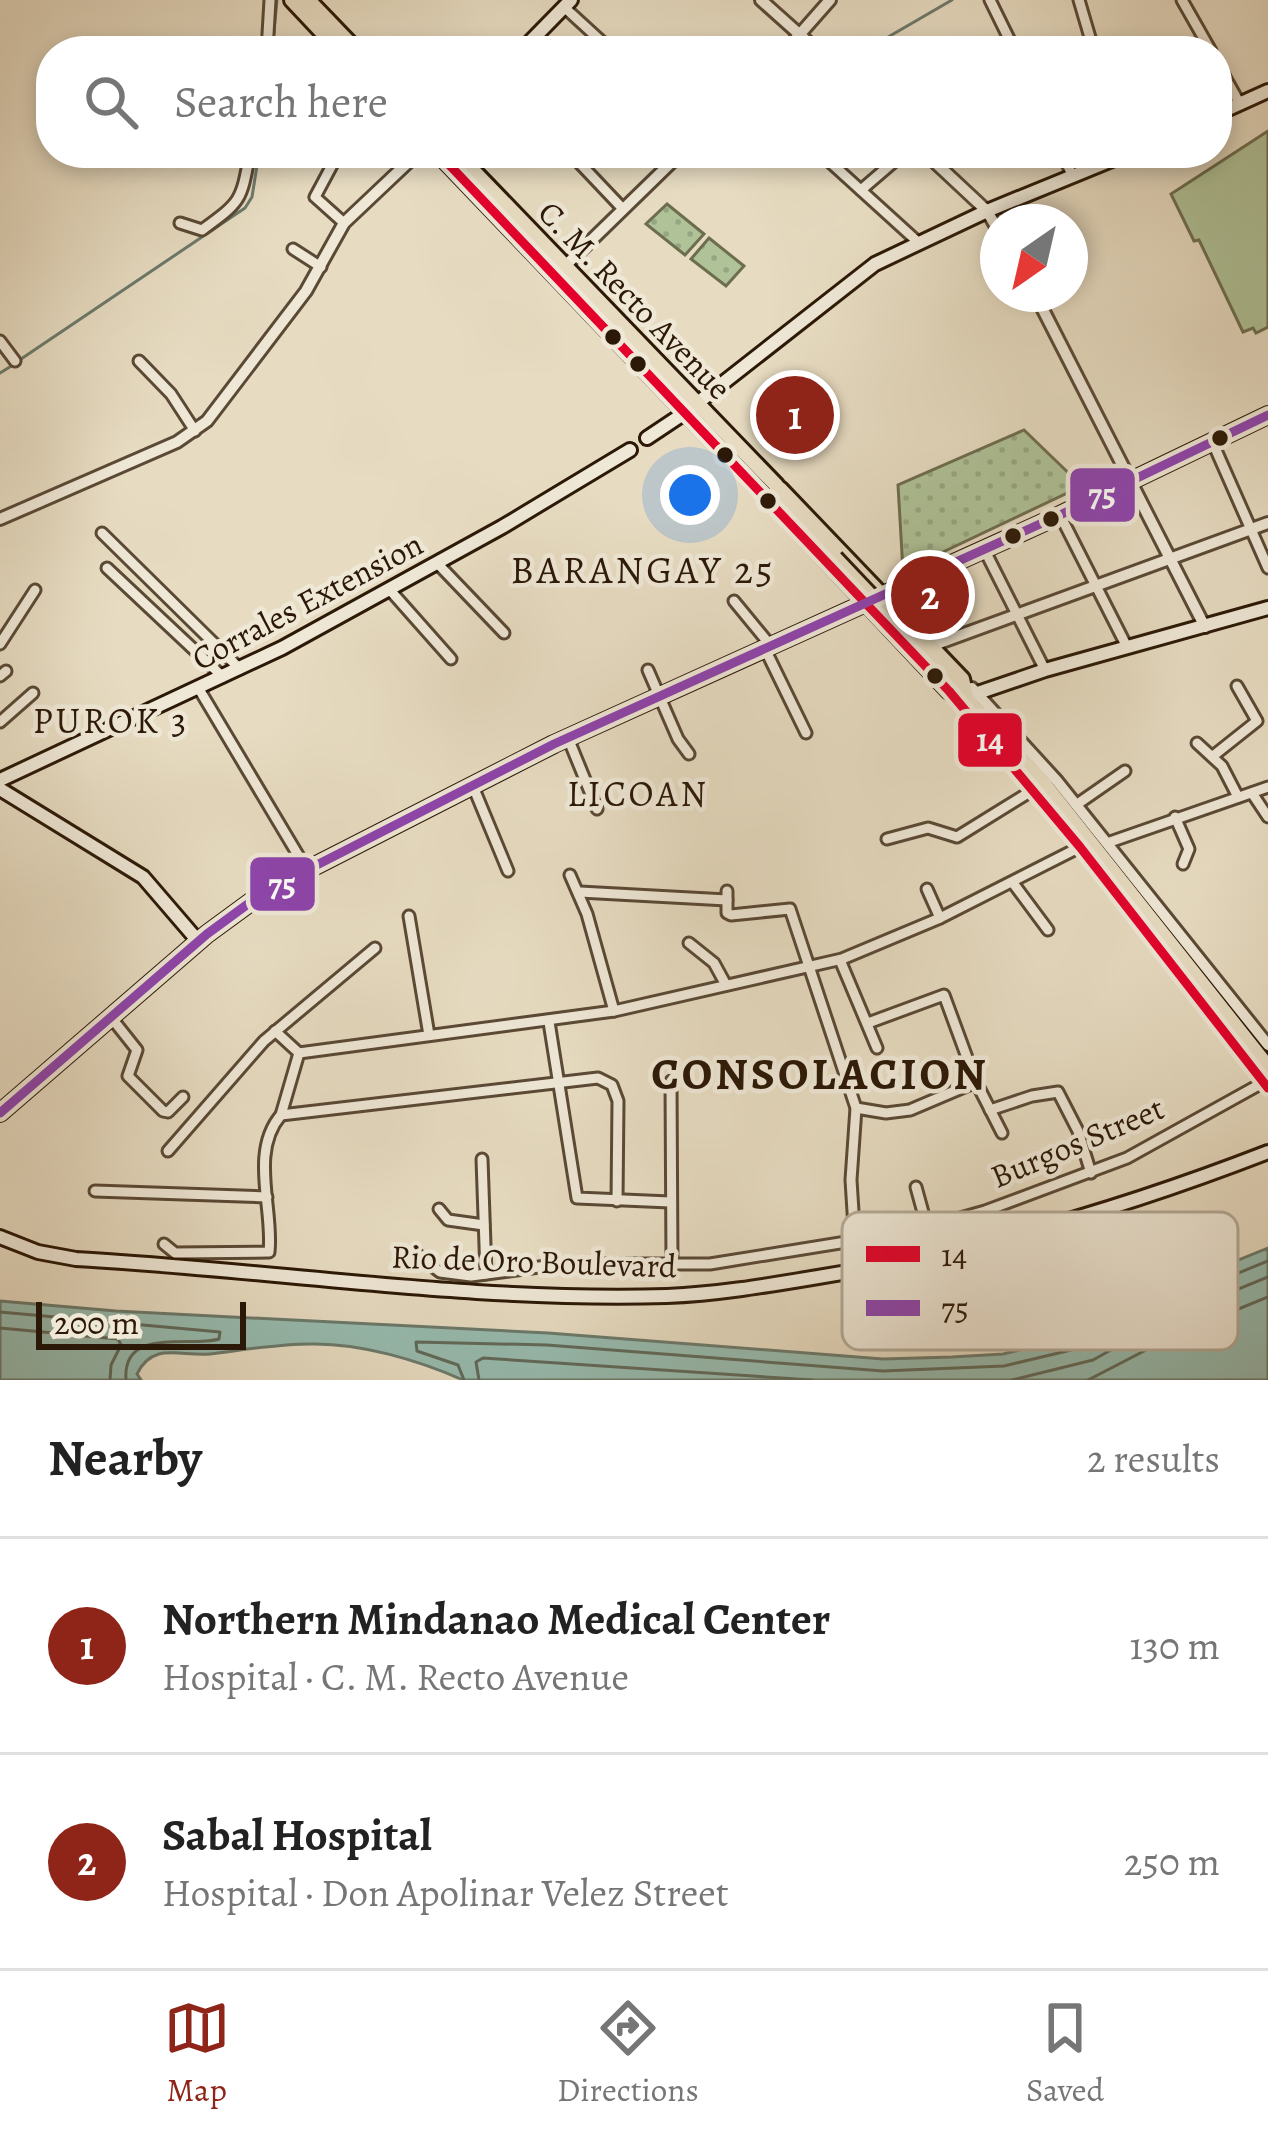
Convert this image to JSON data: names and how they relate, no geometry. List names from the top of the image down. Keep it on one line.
{"streets":{"main road":["C. M. Recto Avenue","Corrales Extension","Rio de Oro Boulevard"],"street":["Burgos Street"]},"crossings":[["C. M. Recto Avenue","Burgos Street"]],"districts":["BARANGAY 25","PUROK 3","LICOAN","CONSOLACION"],"lines":["transit line 14","transit line 75"],"legend":["14","75"],"scale_bar":"200 m","north":"bottom left","page":{"search":"Search here","pins":["1","2"],"scale":"200 m","heading":["Nearby","2 results"],"list":[{"mark":"1","name":"Northern Mindanao Medical Center","note":"Hospital · C. M. Recto Avenue","value":"130 m"},{"mark":"2","name":"Sabal Hospital","note":"Hospital · Don Apolinar Velez Street","value":"250 m"}],"nav":["Map","Directions","Saved"]}}
